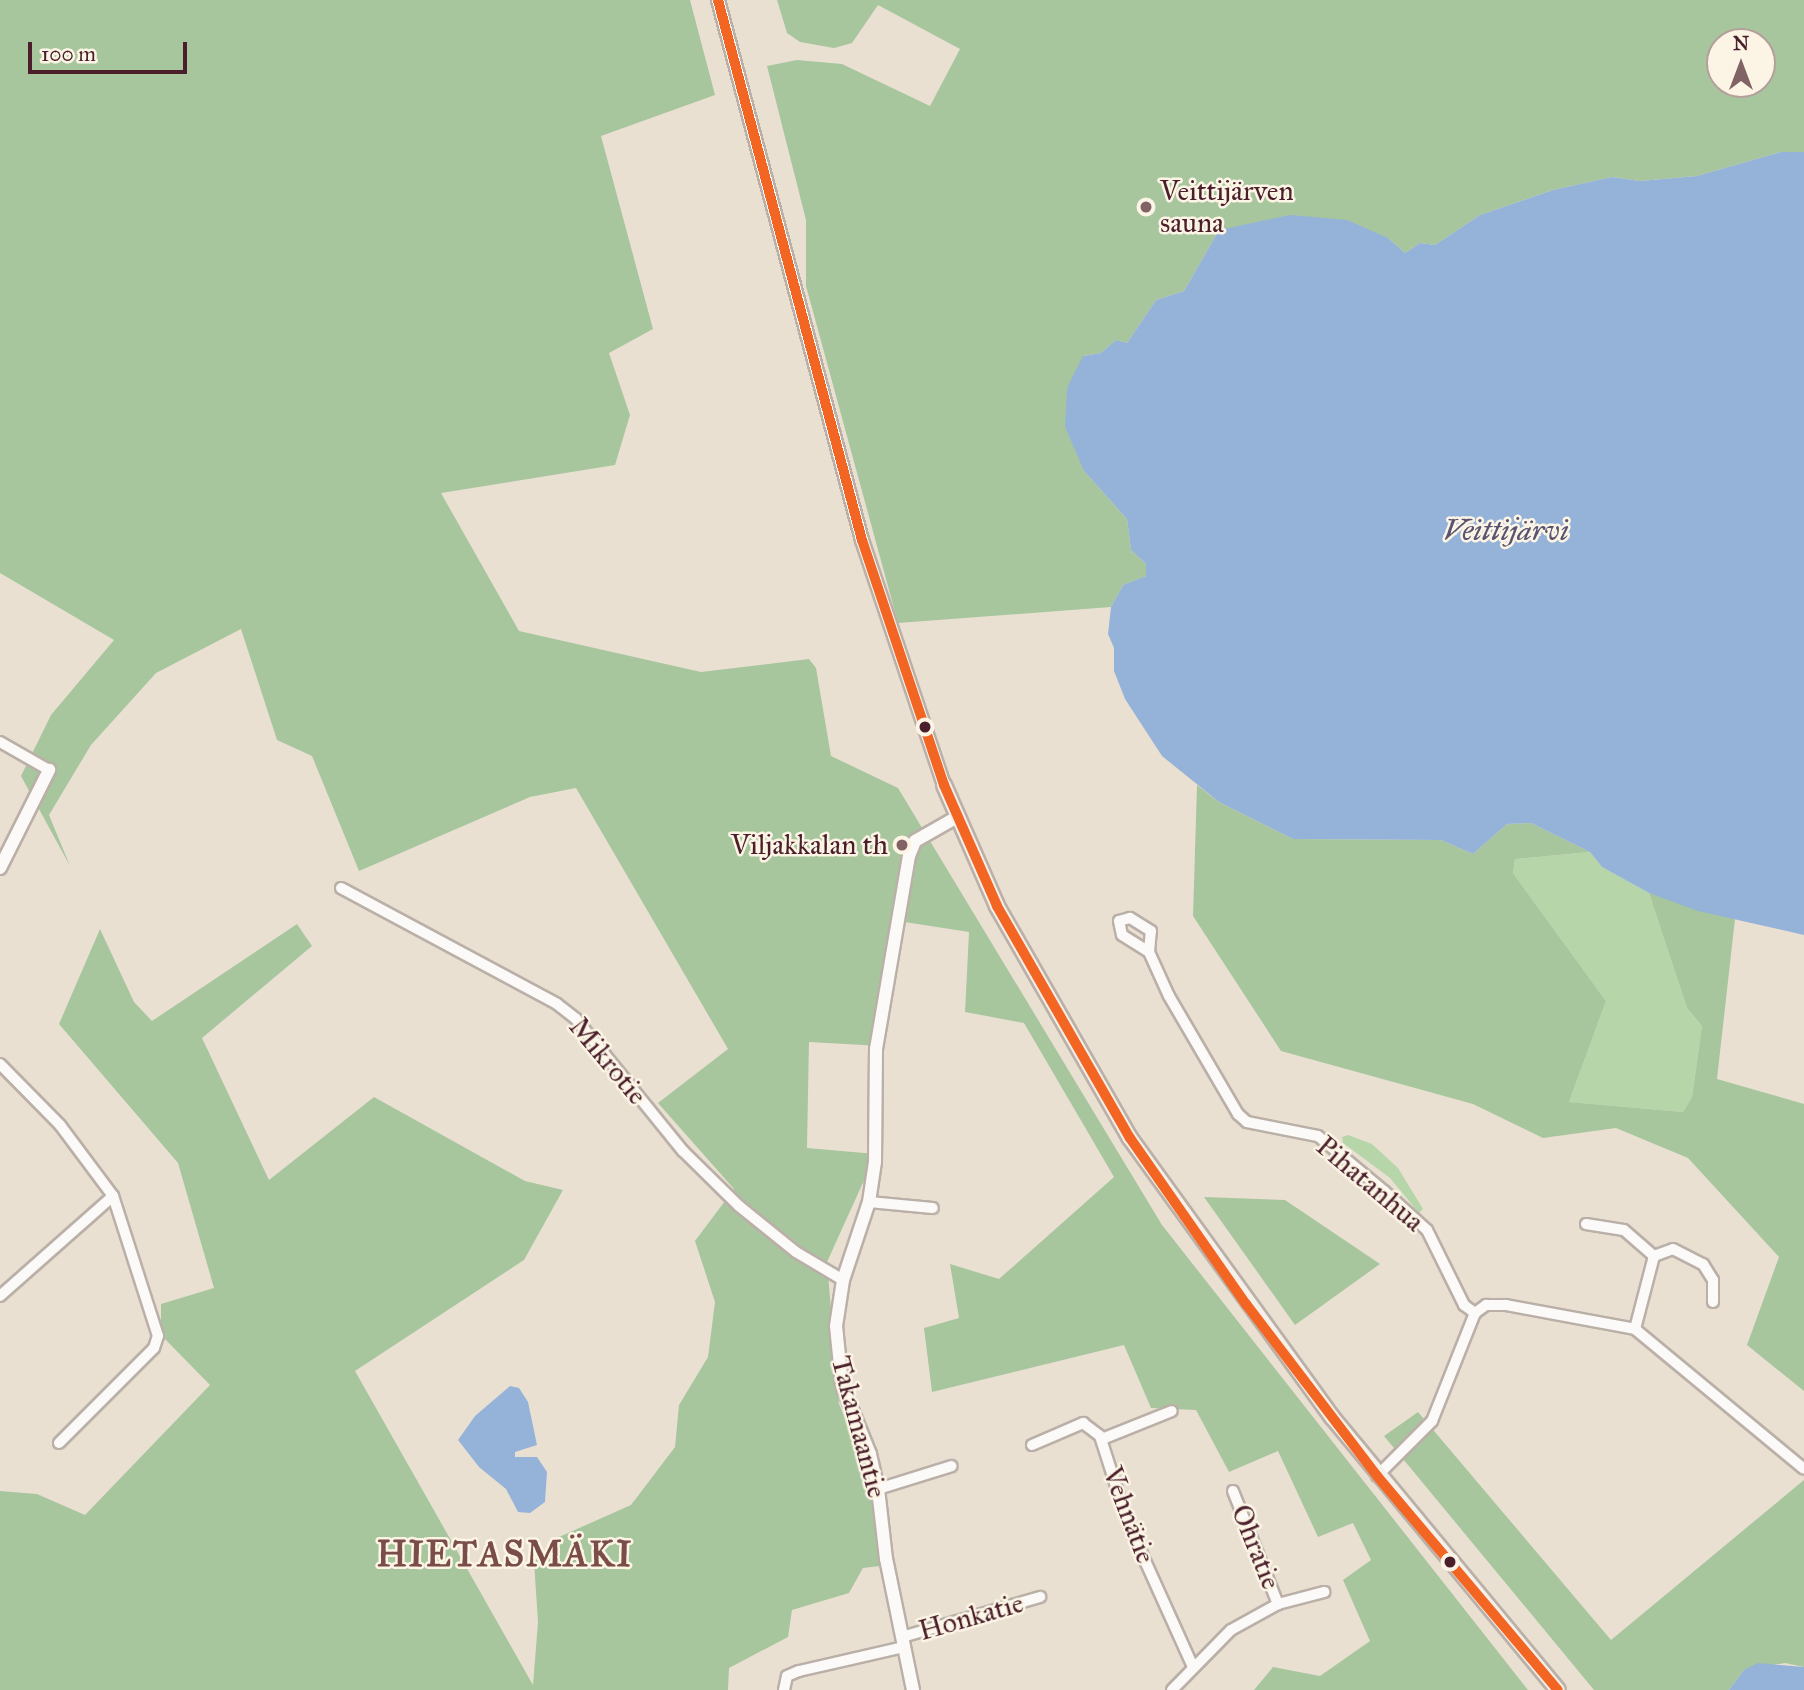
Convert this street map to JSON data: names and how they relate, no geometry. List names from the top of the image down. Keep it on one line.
{"streets":{"street":["Mikrotie","Pihatanhua","Takamaantie","Vehnätie","Ohratie","Honkatie"]},"crossings":[["Mikrotie","Takamaantie"],["Takamaantie","Honkatie"]],"districts":["HIETASMÄKI"],"water":["Veittijärvi"],"places":["Veittijärven sauna","Viljakkalan th"],"scale_bar":"100 m","north":"top"}
